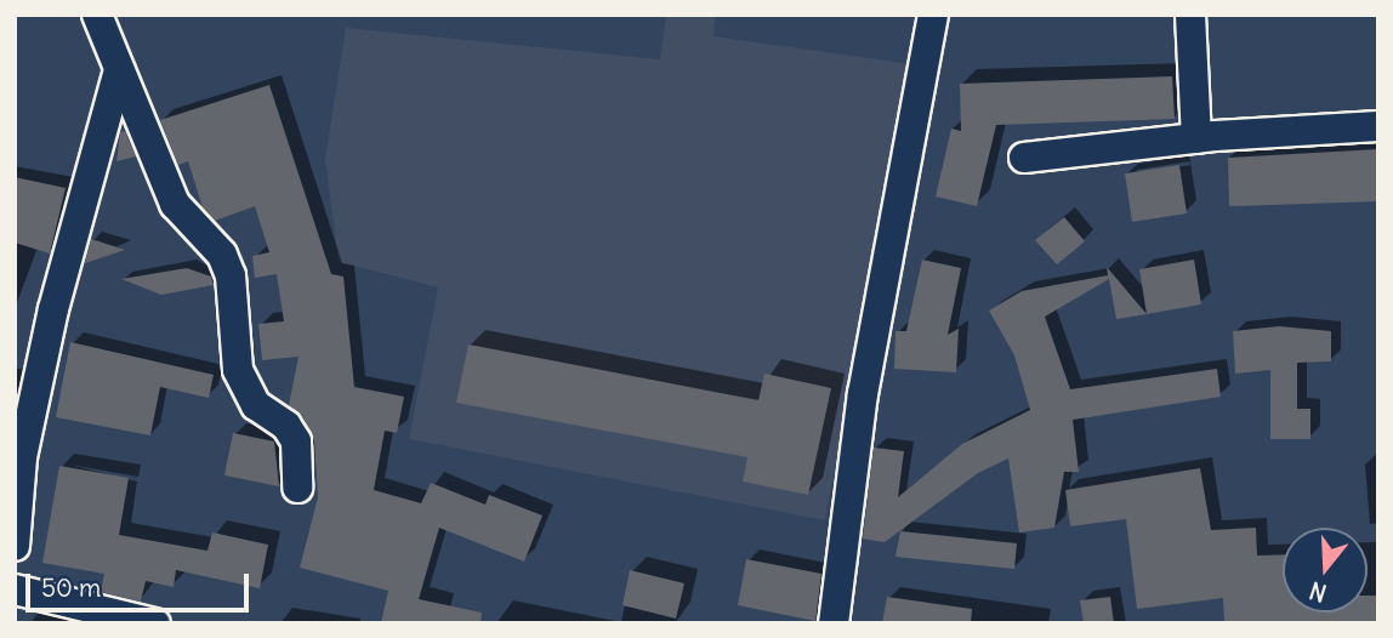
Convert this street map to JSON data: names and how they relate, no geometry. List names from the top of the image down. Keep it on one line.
{"scale_bar":"50 m","north":"bottom"}
